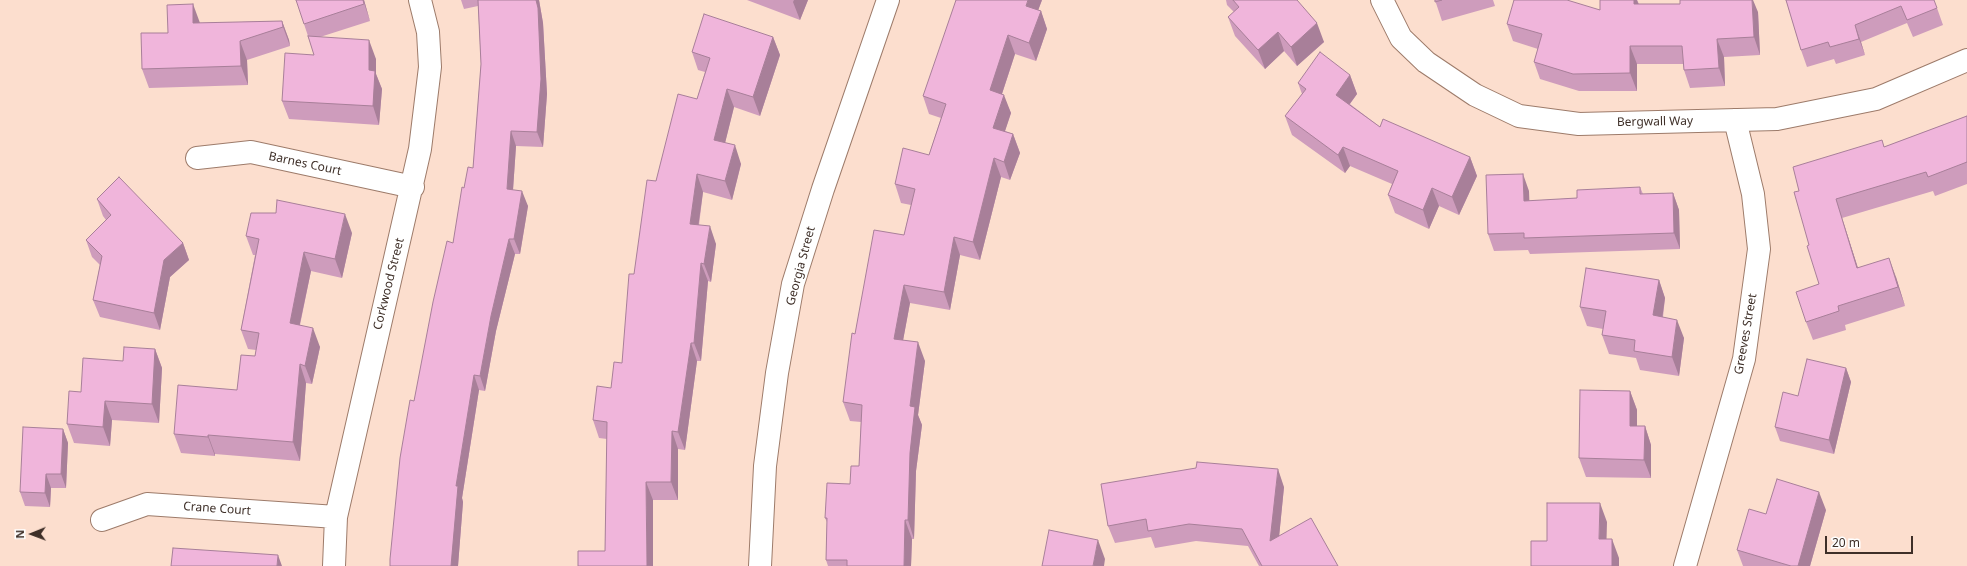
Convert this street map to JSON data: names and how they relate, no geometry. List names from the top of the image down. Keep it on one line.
{"streets":{"street":["Bergwall Way","Barnes Court","Georgia Street","Corkwood Street","Greeves Street","Crane Court"]},"crossings":[["Bergwall Way","Greeves Street"],["Barnes Court","Corkwood Street"],["Corkwood Street","Crane Court"]],"scale_bar":"20 m","north":"left"}
